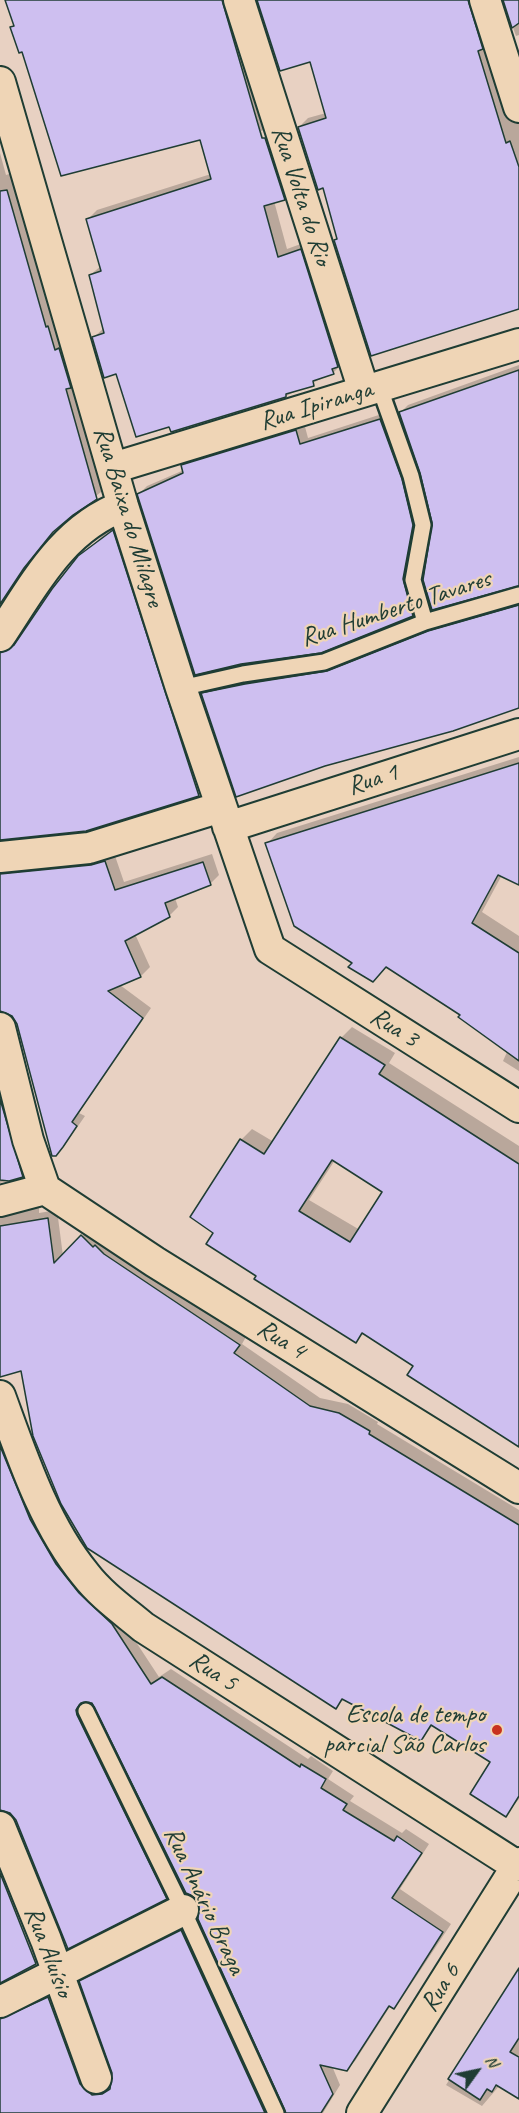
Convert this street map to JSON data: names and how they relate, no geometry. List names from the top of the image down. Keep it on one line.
{"streets":{"street":["Rua Volta do Rio","Rua Ipiranga","Rua Baixa do Milagre","Rua 1","Rua 3","Rua 4","Rua 5","Rua Aluísio","Rua 6"],"lane":["Rua Humberto Tavares","Rua Anário Braga"]},"crossings":[["Rua Volta do Rio","Rua Ipiranga"],["Rua Ipiranga","Rua Baixa do Milagre"],["Rua Baixa do Milagre","Rua Humberto Tavares"],["Rua Baixa do Milagre","Rua 1"],["Rua Baixa do Milagre","Rua 3"],["Rua 5","Rua 6"]],"places":["Escola de tempo parcial São Carlos"],"north":"top right"}
